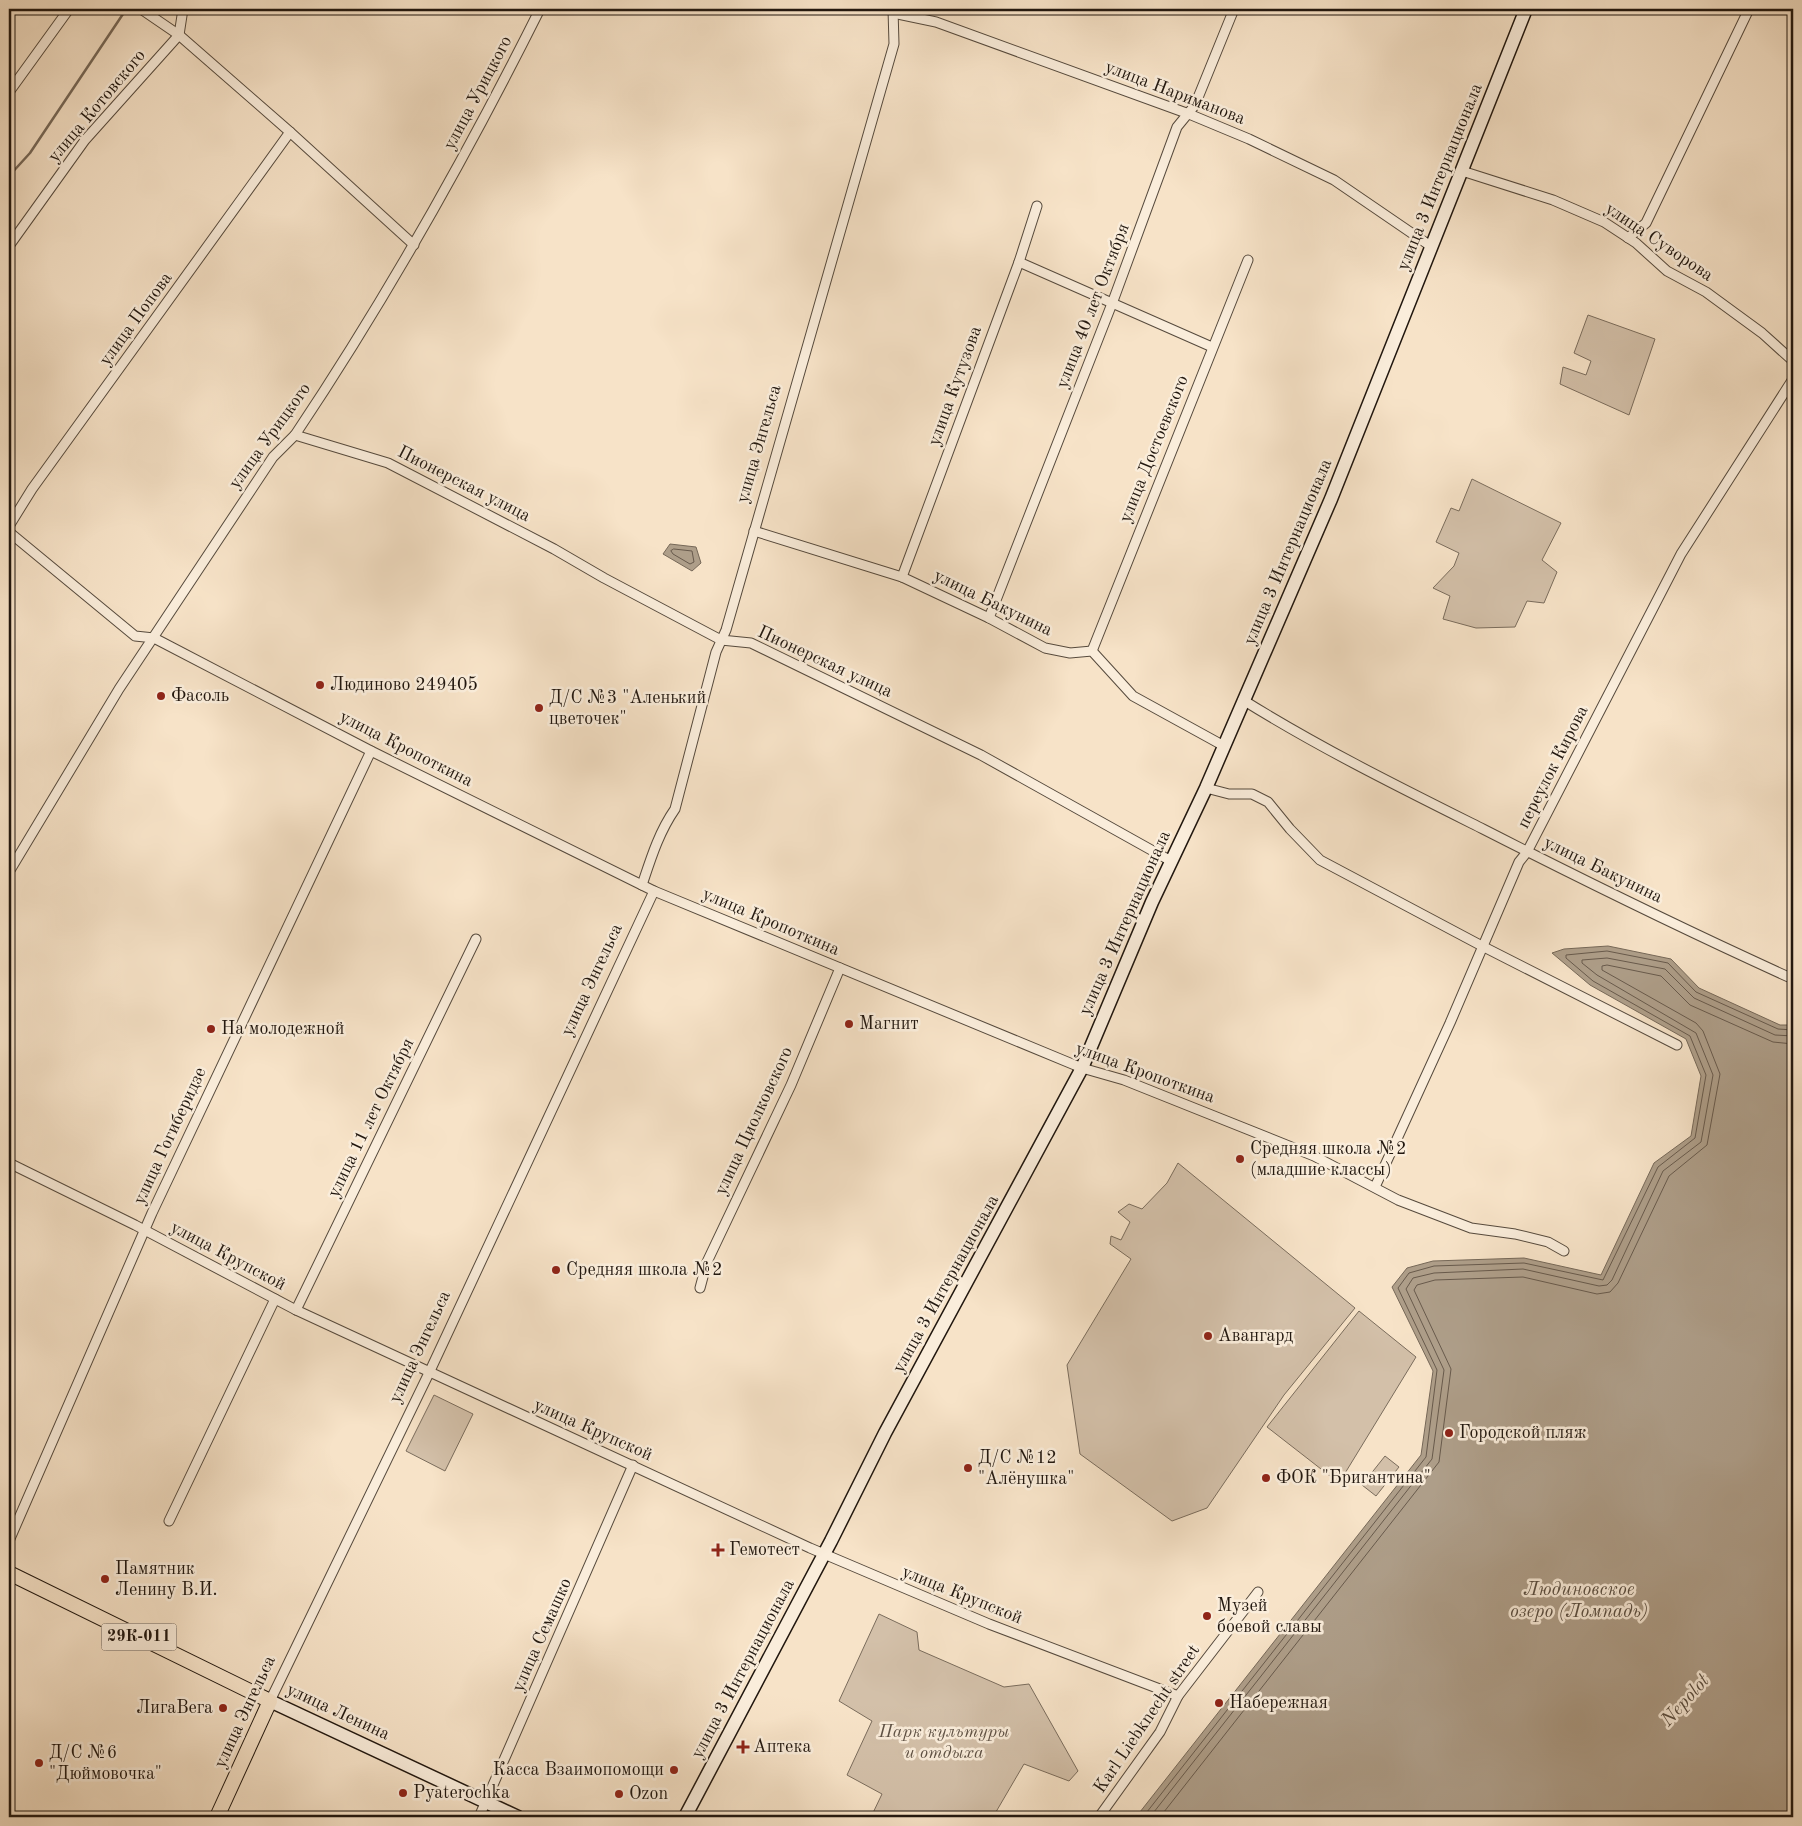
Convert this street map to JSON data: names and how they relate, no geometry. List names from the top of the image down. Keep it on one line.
{"streets":{"main road":["улица Энгельса","29К-011","улица Ленина"],"street":["улица Урицкого","улица Нариманова","улица Котовского","улица 3 Интернационала","улица Суворова","улица 40 лет Октября","улица Попова","улица Кутузова","улица Достоевского","Пионерская улица","улица Бакунина","улица Кропоткина","переулок Кирова","улица 11 лет Октября","улица Циолковского","улица Гогиберидзе","улица Крупской","улица Семашко","Karl Liebknecht street"]},"crossings":[["улица Урицкого","Пионерская улица"],["улица Урицкого","улица Кропоткина"],["улица Нариманова","улица 3 Интернационала"],["улица Нариманова","улица 40 лет Октября"],["улица Нариманова","улица Энгельса"],["улица 3 Интернационала","улица Суворова"],["улица 3 Интернационала","Пионерская улица"],["улица 3 Интернационала","улица Бакунина"],["улица 3 Интернационала","улица Кропоткина"],["улица 3 Интернационала","улица Крупской"],["улица 40 лет Октября","улица Бакунина"],["улица Кутузова","улица Бакунина"],["улица Энгельса","Пионерская улица"],["улица Энгельса","улица Бакунина"],["улица Энгельса","улица Кропоткина"],["улица Энгельса","улица Крупской"],["улица Энгельса","улица Ленина"],["улица Достоевского","улица Бакунина"],["улица Бакунина","переулок Кирова"],["улица Кропоткина","переулок Кирова"],["улица Кропоткина","улица Циолковского"],["улица Кропоткина","улица Гогиберидзе"],["улица 11 лет Октября","улица Крупской"],["улица Гогиберидзе","улица Крупской"],["улица Крупской","улица Семашко"],["улица Крупской","Karl Liebknecht street"],["улица Семашко","улица Ленина"]],"water":["Людиновское озеро (Ломпадь)","Nepolot"],"parks":["Парк культуры и отдыха"],"places":{"other":["Людиново 249405","Фасоль","Д/С №3 \"Аленький цветочек\"","Магнит","На молодежной","Средняя школа №2 (младшие классы)","Средняя школа №2","Авангард","Городской пляж","Д/С №12 \"Алёнушка\"","ФОК \"Бригантина\"","Памятник Ленину В.И.","Музей боевой славы","Набережная","ЛигаВега","Д/С №6 \"Дюймовочка\"","Касса Взаимопомощи","Pyaterochka","Ozon"],"health":["Гемотест","Аптека"]}}
